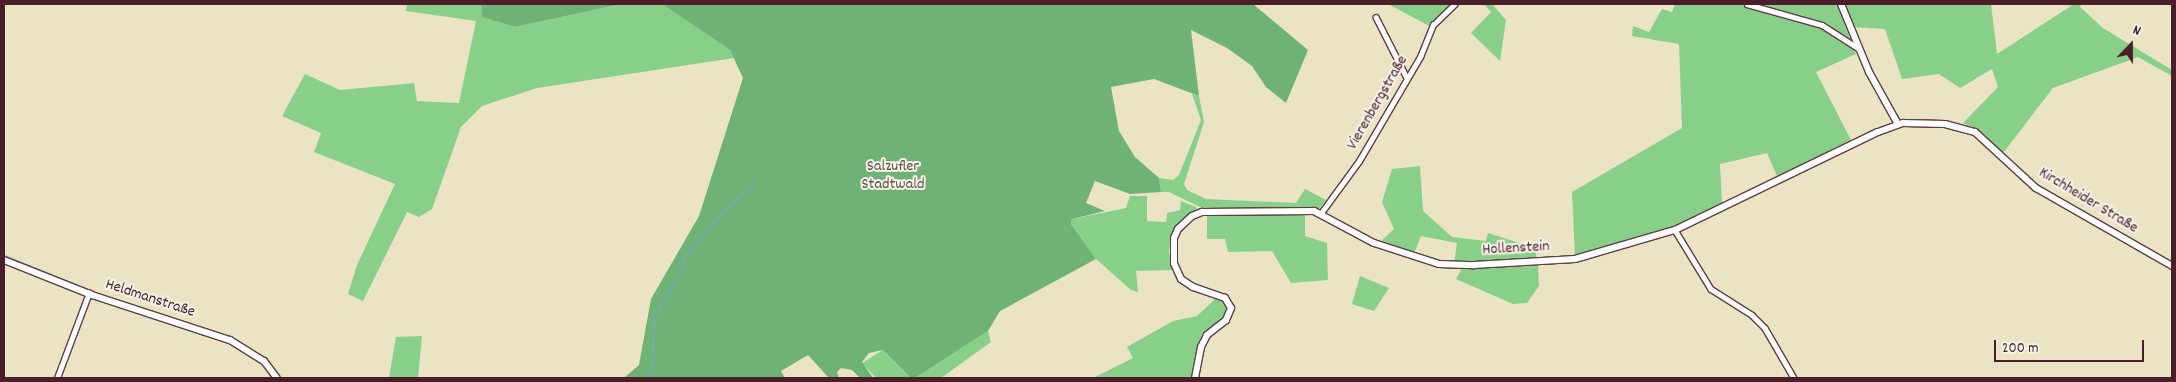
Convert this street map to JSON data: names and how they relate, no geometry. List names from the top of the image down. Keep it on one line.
{"streets":{"main road":["Kirchheider Straße","Hollenstein","Heldmanstraße"],"street":["Vierenbergstraße"]},"crossings":[["Vierenbergstraße","Hollenstein"],["Kirchheider Straße","Hollenstein"]],"parks":["Salzufler Stadtwald"],"scale_bar":"200 m","north":"top"}
